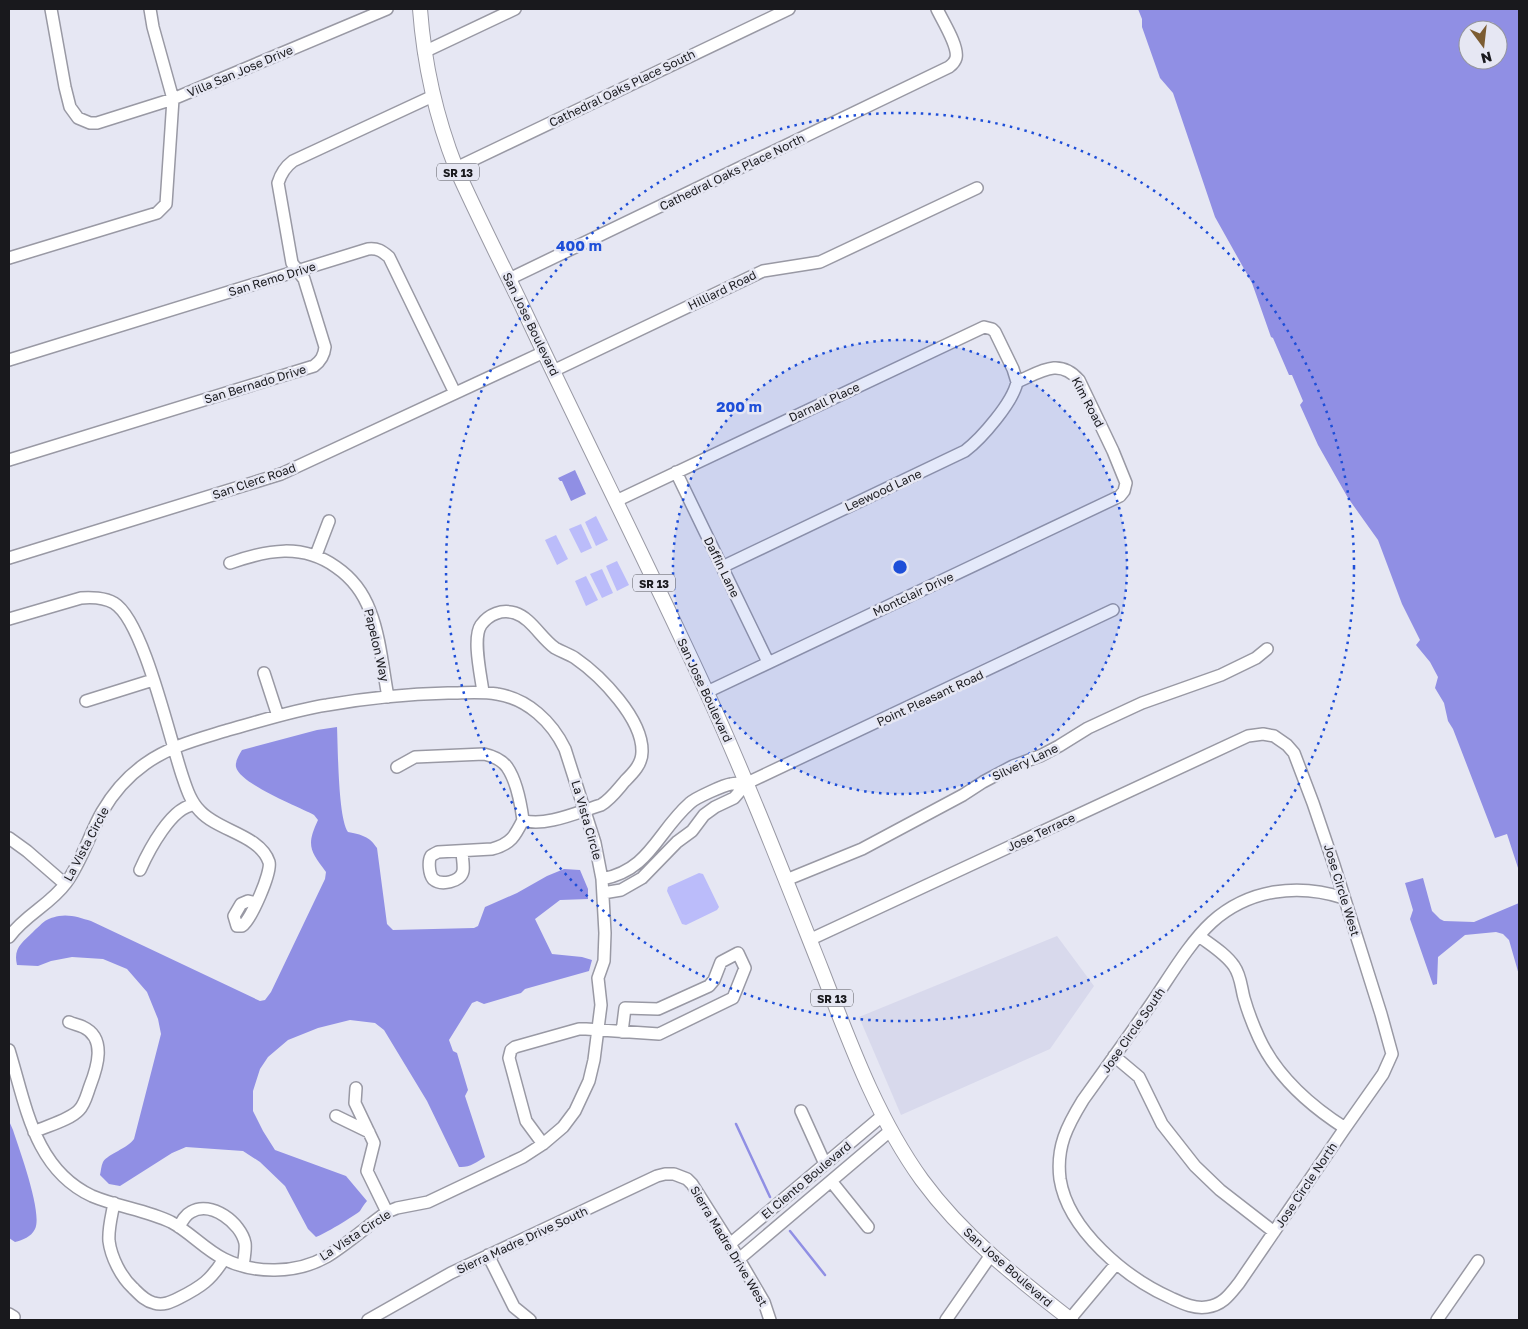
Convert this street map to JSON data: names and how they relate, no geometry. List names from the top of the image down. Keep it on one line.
{"streets":{"main road":["SR 13","San Jose Boulevard"],"street":["Villa San Jose Drive","Cathedral Oaks Place South","Cathedral Oaks Place North","San Remo Drive","Hilliard Road","San Bernado Drive","Darnall Place","Kim Road","San Clerc Road","Leewood Lane","Daffin Lane","Montclair Drive","Papelon Way","Point Pleasant Road","Silvery Lane","La Vista Circle","Jose Terrace","Jose Circle West","Jose Circle South","El Ciento Boulevard","Jose Circle North","Sierra Madre Drive South","Sierra Madre Drive West"]},"crossings":[["Cathedral Oaks Place South","San Jose Boulevard"],["Cathedral Oaks Place North","San Jose Boulevard"],["San Remo Drive","San Bernado Drive"],["San Remo Drive","San Clerc Road"],["Hilliard Road","San Jose Boulevard"],["San Jose Boulevard","San Bernado Drive"],["San Jose Boulevard","Darnall Place"],["San Jose Boulevard","San Clerc Road"],["San Jose Boulevard","Montclair Drive"],["San Jose Boulevard","Point Pleasant Road"],["San Jose Boulevard","Silvery Lane"],["San Jose Boulevard","Jose Terrace"],["San Jose Boulevard","El Ciento Boulevard"],["Darnall Place","Kim Road"],["Darnall Place","Leewood Lane"],["Darnall Place","Daffin Lane"],["Kim Road","Leewood Lane"],["Kim Road","Montclair Drive"],["Leewood Lane","Daffin Lane"],["Daffin Lane","Montclair Drive"],["Papelon Way","La Vista Circle"],["Point Pleasant Road","La Vista Circle"],["Jose Terrace","Jose Circle West"],["Jose Circle West","Jose Circle South"],["Jose Circle West","Jose Circle North"],["Jose Circle South","Jose Circle North"],["El Ciento Boulevard","Sierra Madre Drive West"],["Sierra Madre Drive South","Sierra Madre Drive West"]],"north":"bottom","rings":["400 m","200 m"]}
